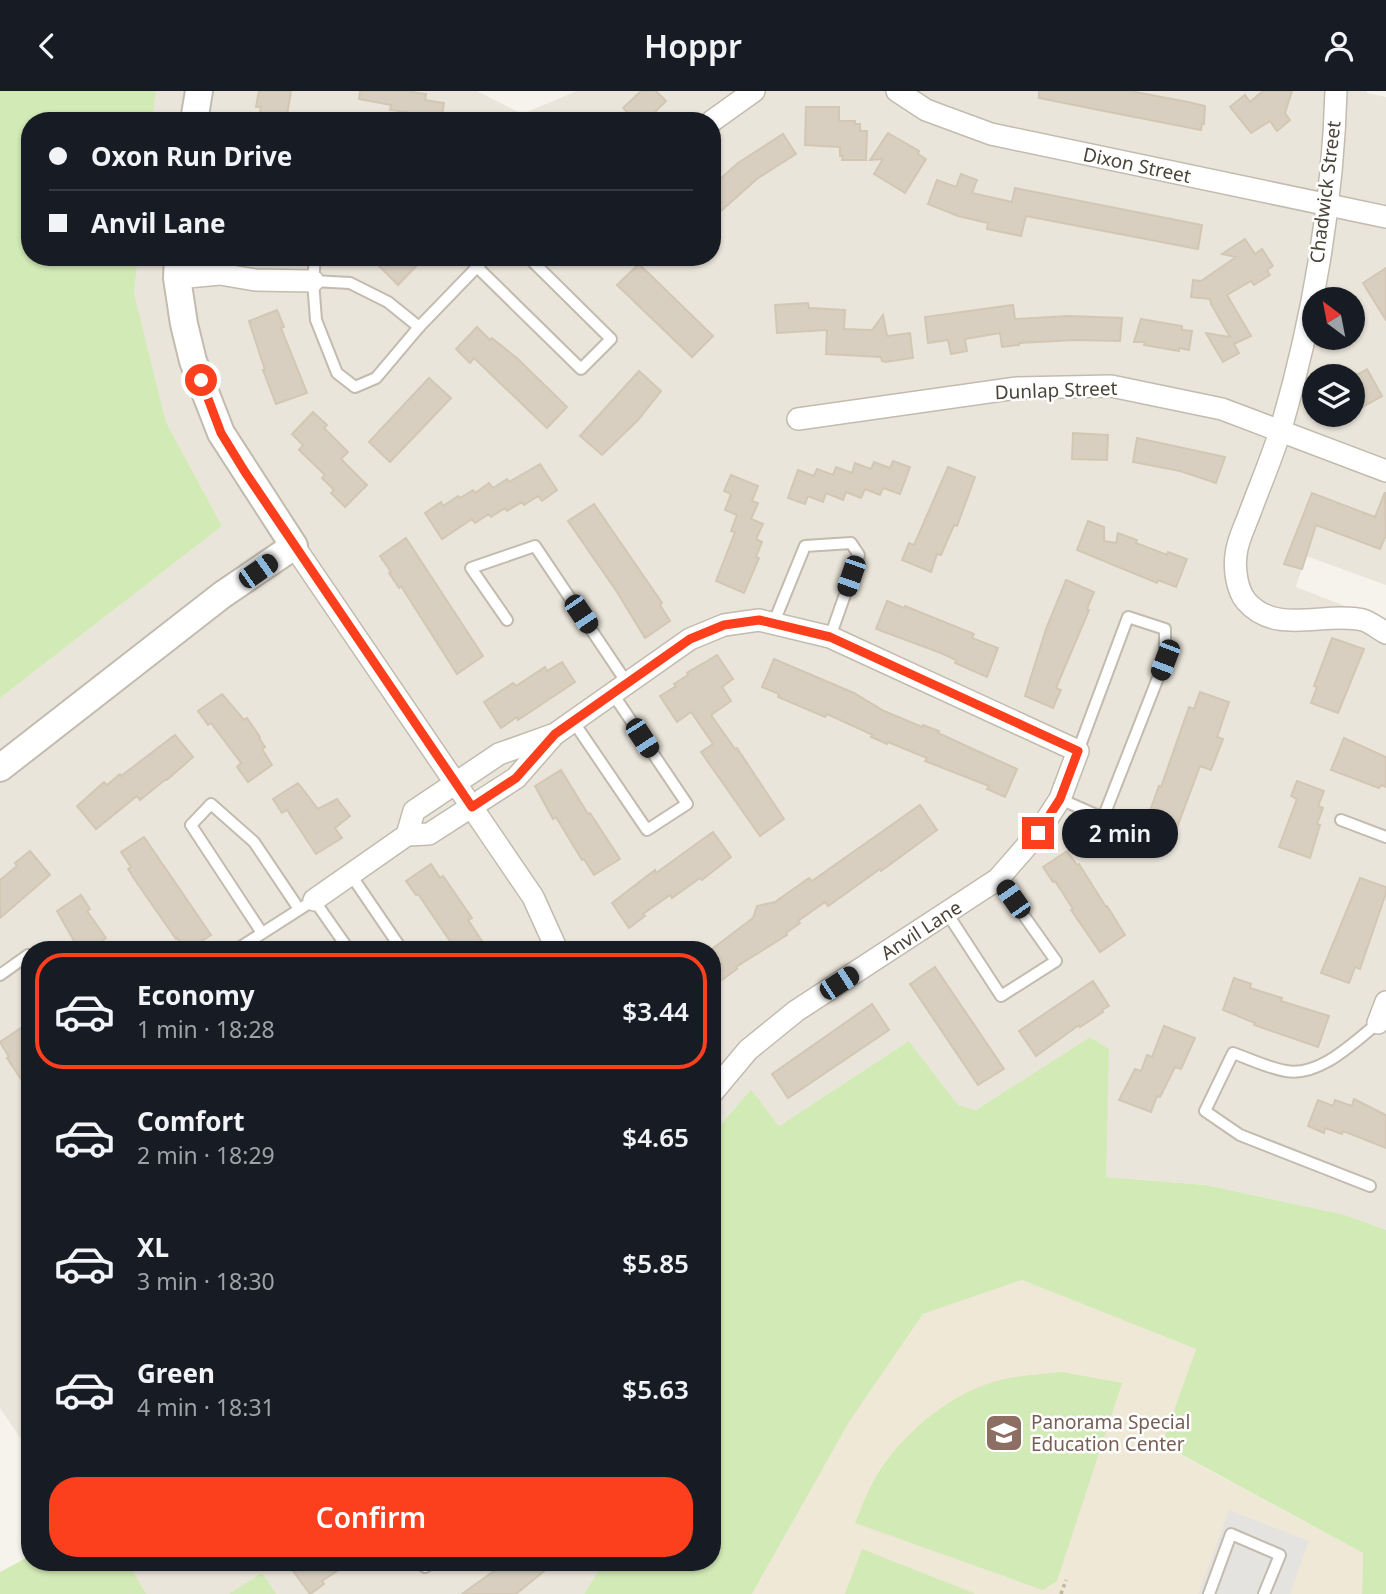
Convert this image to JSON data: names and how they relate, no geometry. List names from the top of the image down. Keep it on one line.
{"streets":{"street":["Dixon Street","Chadwick Street","Dunlap Street","Anvil Lane"]},"crossings":[["Dixon Street","Chadwick Street"],["Chadwick Street","Dunlap Street"]],"places":{"school or university":["Panorama Special Education Center"]},"north":"top left","page":{"header":"Hoppr","banner":["Oxon Run Drive","Anvil Lane"],"bubble":"2 min","list":[{"name":"Economy","note":"1 min · 18:28","value":"$3.44"},{"name":"Comfort","note":"2 min · 18:29","value":"$4.65"},{"name":"XL","note":"3 min · 18:30","value":"$5.85"},{"name":"Green","note":"4 min · 18:31","value":"$5.63"}],"buttons":"Confirm"}}
